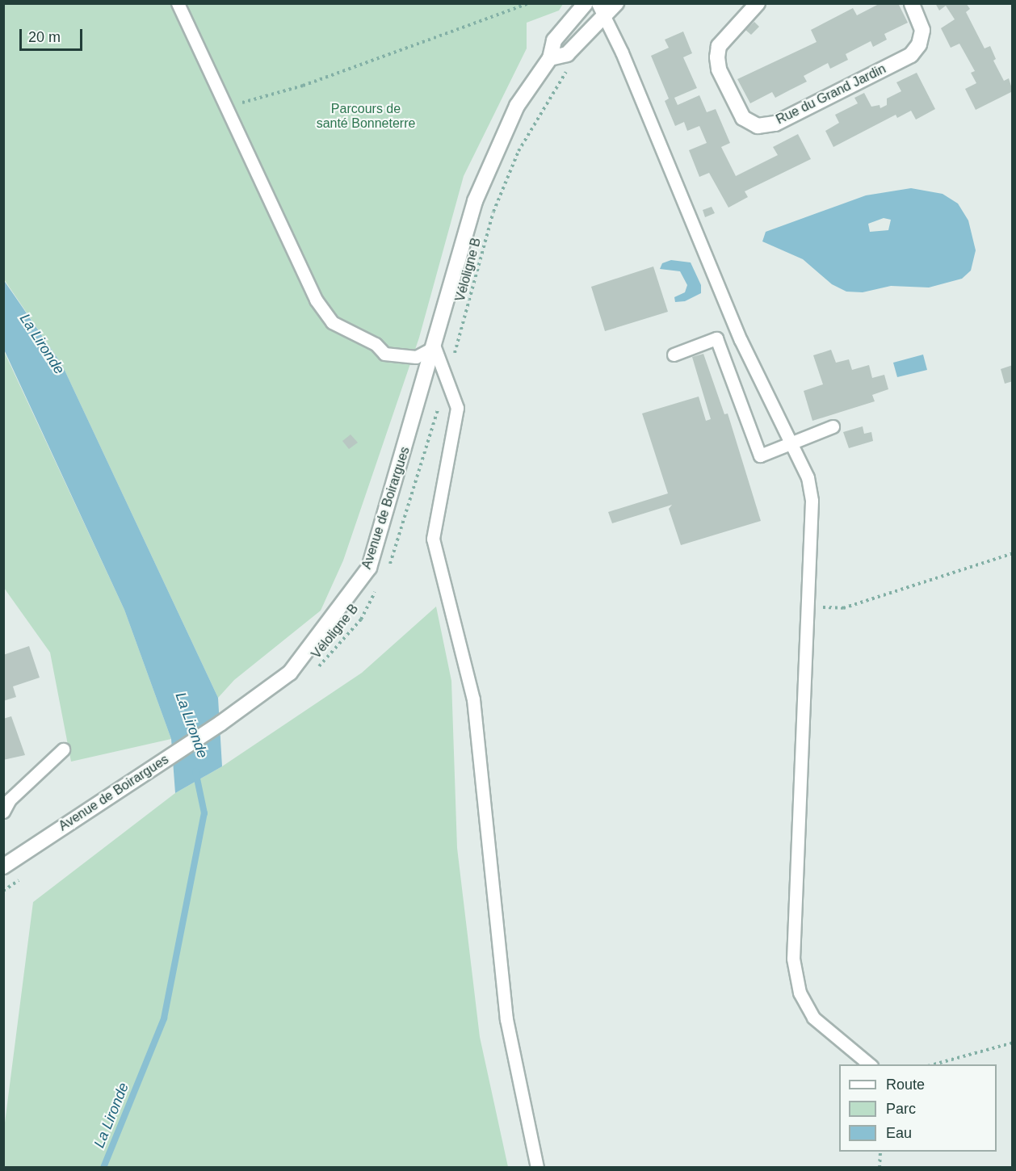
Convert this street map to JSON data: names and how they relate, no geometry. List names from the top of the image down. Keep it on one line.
{"streets":{"main road":["Rue du Grand Jardin","Avenue de Boirargues"],"path":["Véloligne B"]},"water":["La Lironde"],"parks":["Parcours de santé Bonneterre"],"legend":["Route","Parc","Eau"],"scale_bar":"20 m"}
